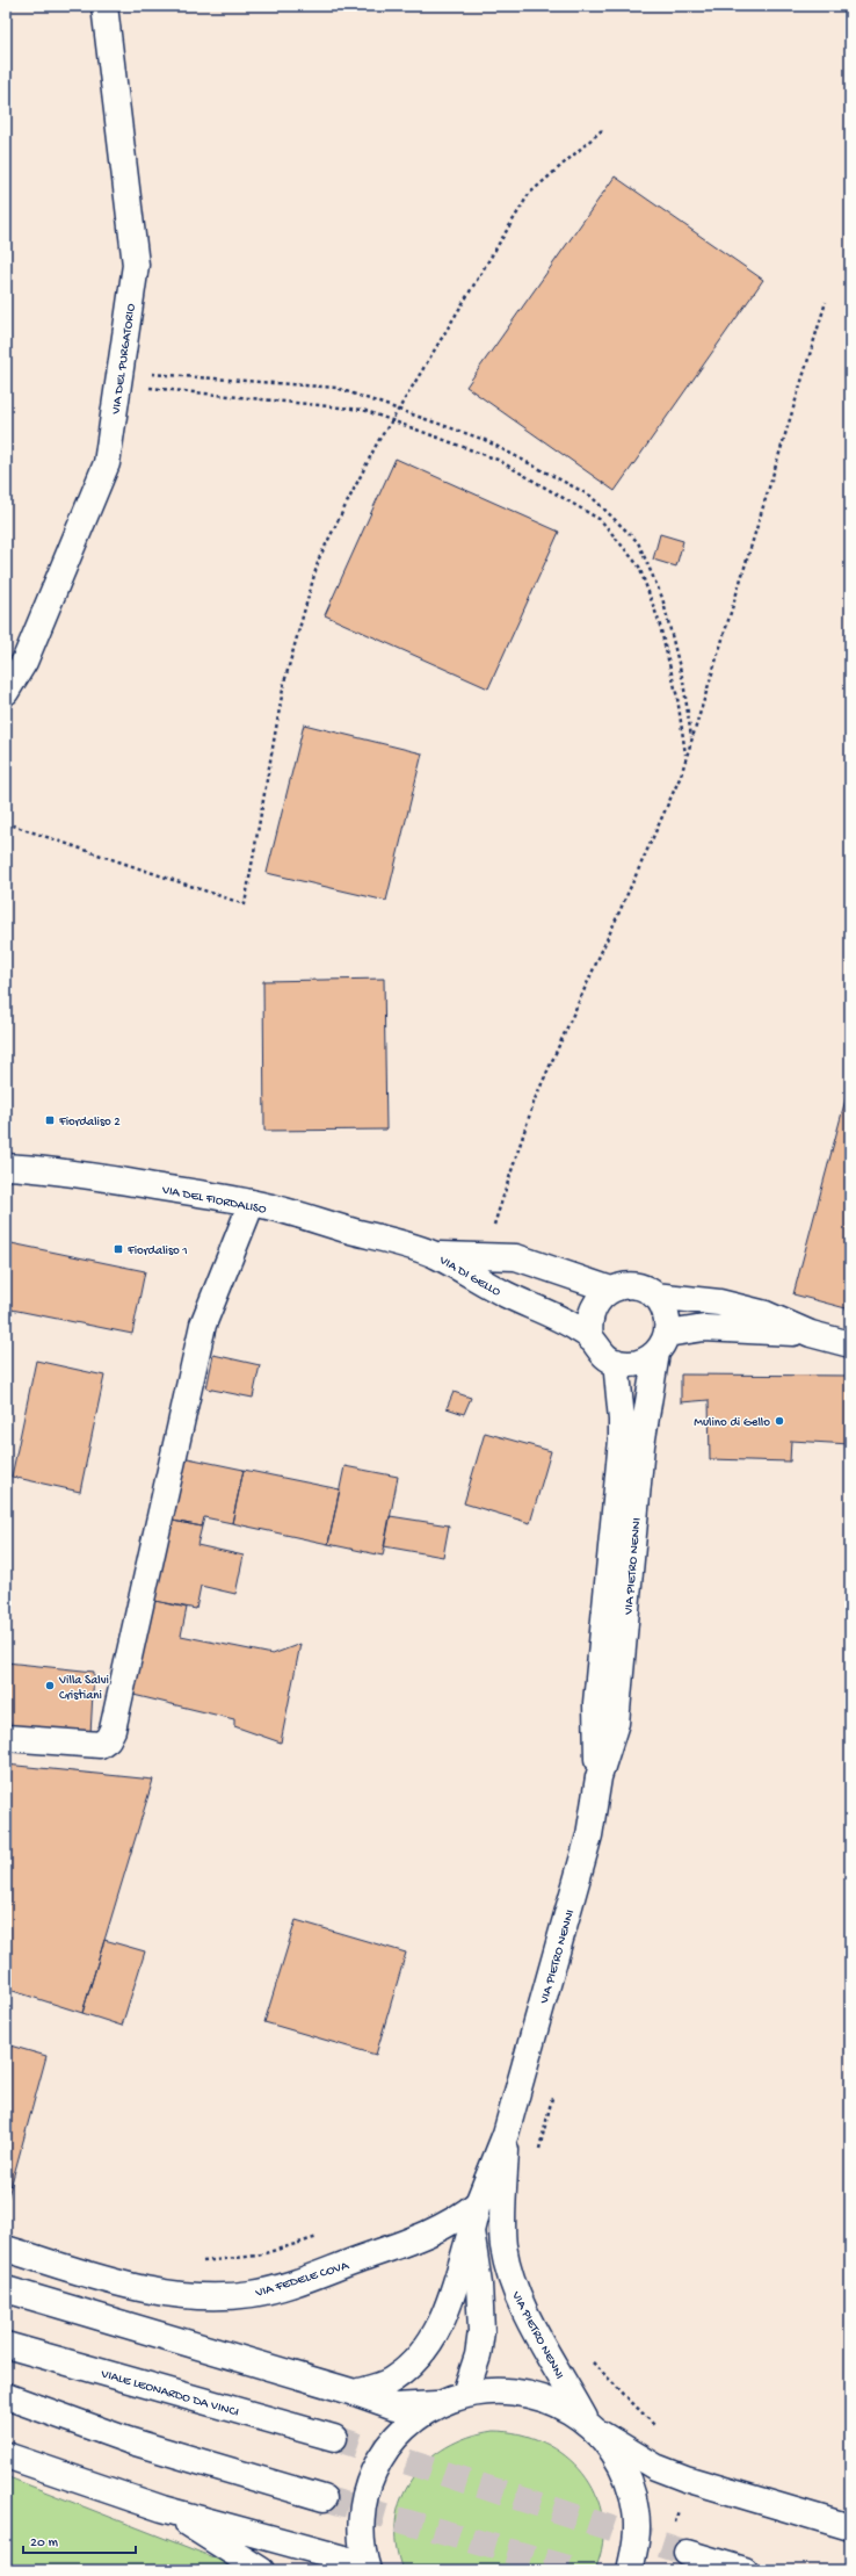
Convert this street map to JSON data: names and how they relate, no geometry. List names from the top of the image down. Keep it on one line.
{"streets":{"main road":["VIA DEL PURGATORIO","VIA DEL FIORDALISO","VIA DI GELLO","VIA PIETRO NENNI","VIA FEDELE COVA","VIALE LEONARDO DA VINCI"]},"crossings":[["VIA DEL FIORDALISO","VIA DI GELLO"],["VIA DI GELLO","VIA PIETRO NENNI"],["VIA PIETRO NENNI","VIA FEDELE COVA"]],"places":{"transit":["Fiordaliso 2","Fiordaliso 1"],"other":["Mulino di Gello","Villa Salvi Cristiani"]},"scale_bar":"20 m"}
